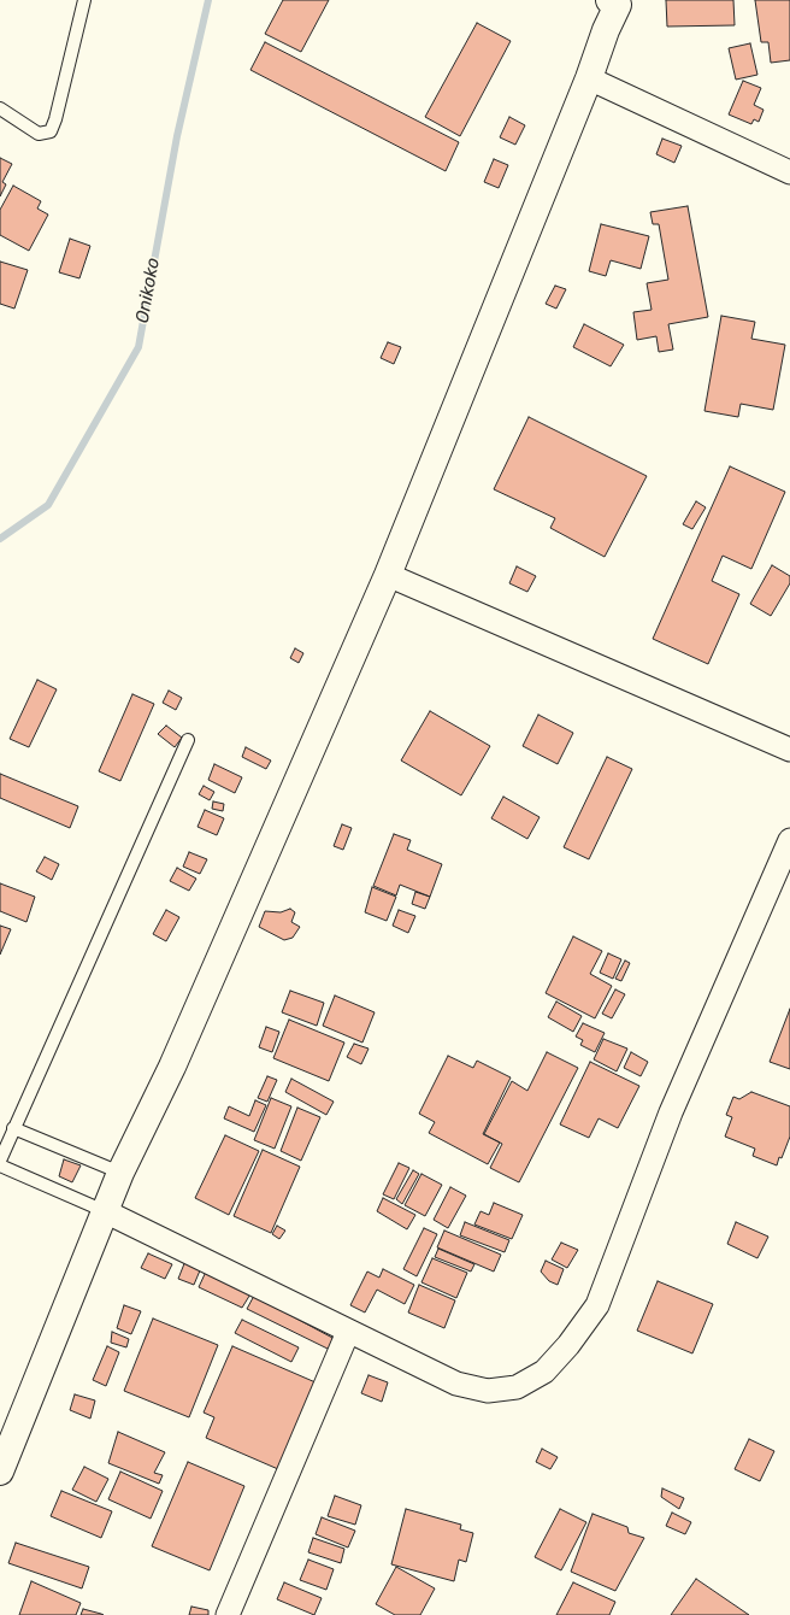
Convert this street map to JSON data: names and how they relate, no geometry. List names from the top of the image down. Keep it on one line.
{"water":["Onikoko"]}
